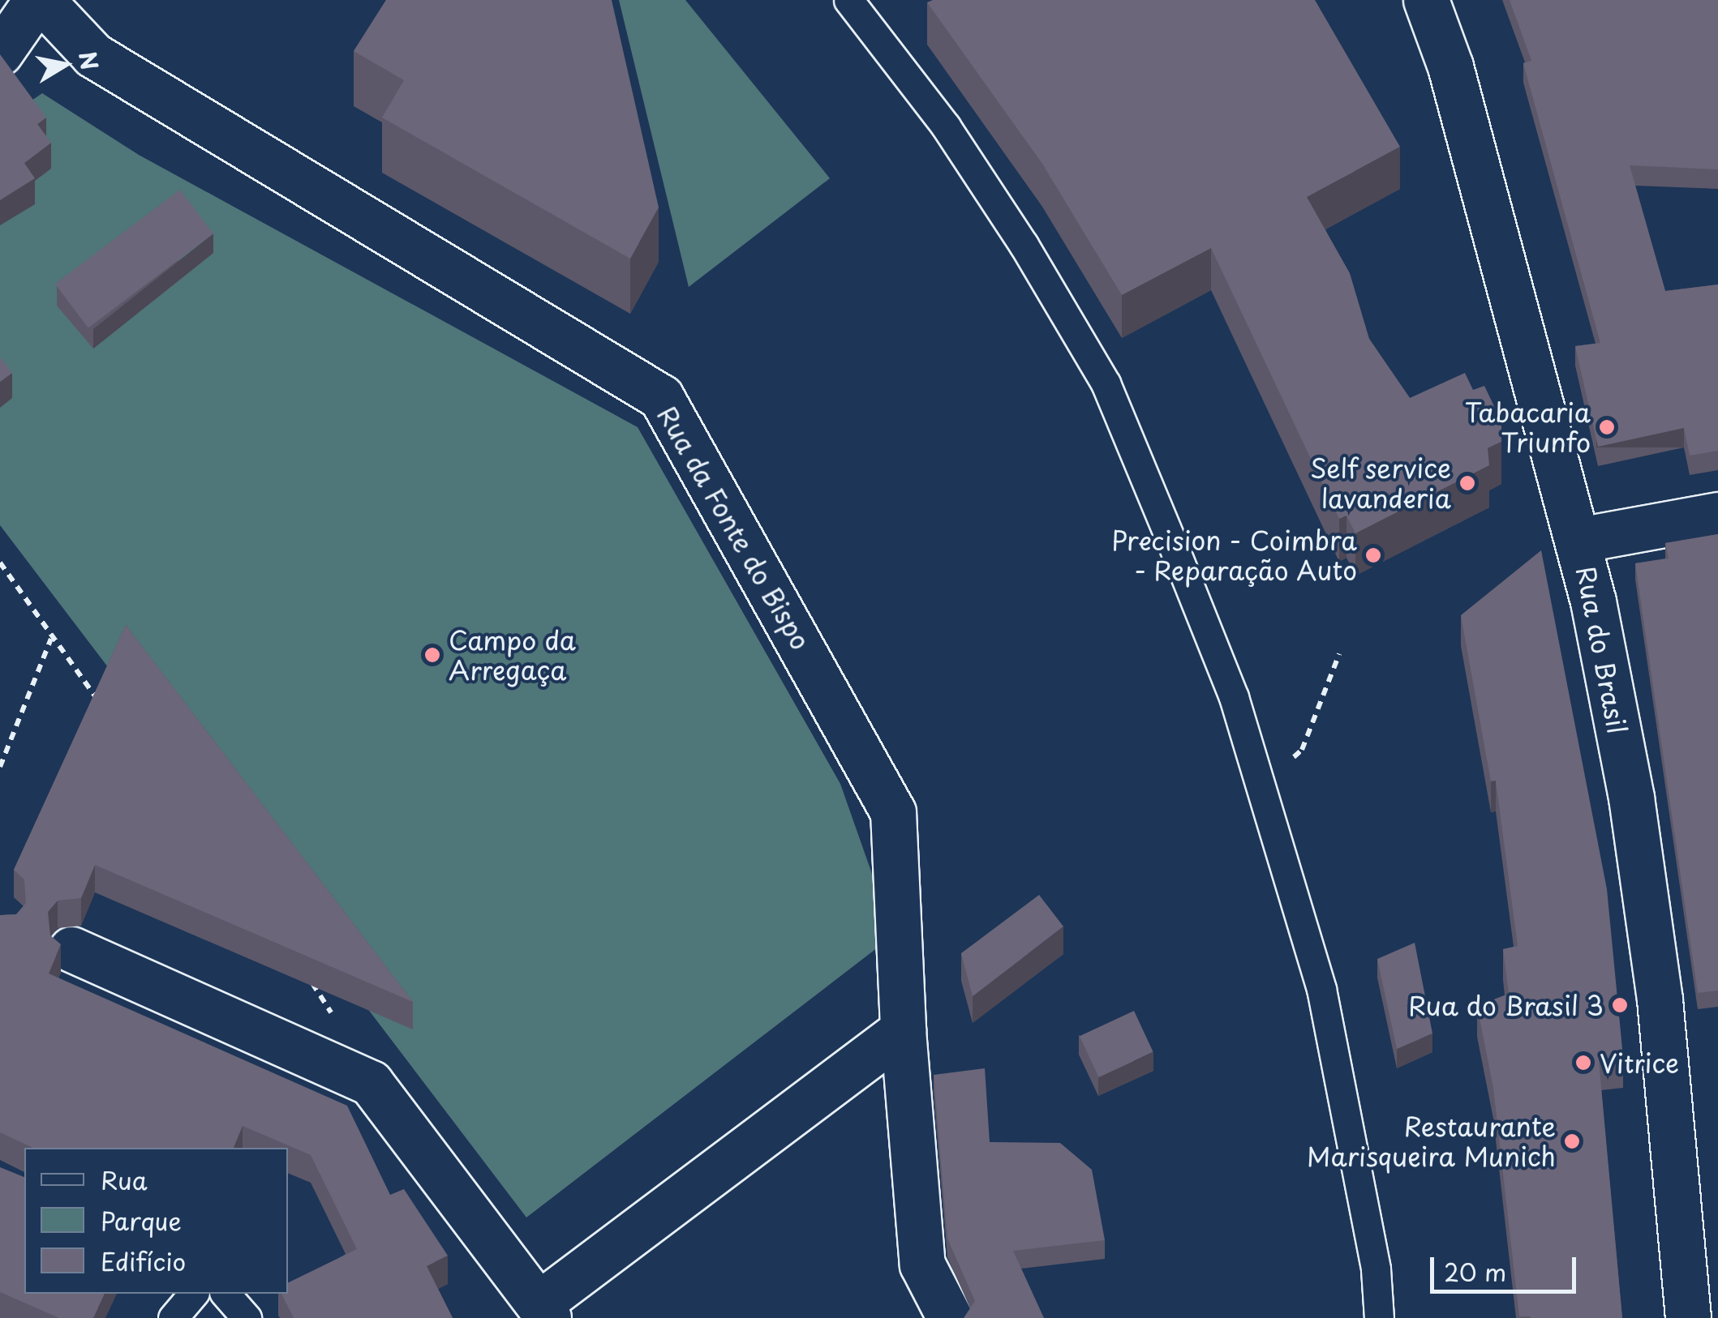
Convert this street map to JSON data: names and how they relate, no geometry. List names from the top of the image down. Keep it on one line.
{"streets":{"street":["Rua da Fonte do Bispo","Rua do Brasil"]},"places":["Tabacaria Triunfo","Self service lavanderia","Precision - Coimbra - Reparação Auto","Campo da Arregaça","Rua do Brasil 3","Vitrice","Restaurante Marisqueira Munich"],"legend":["Rua","Parque","Edifício"],"scale_bar":"20 m","north":"right"}
